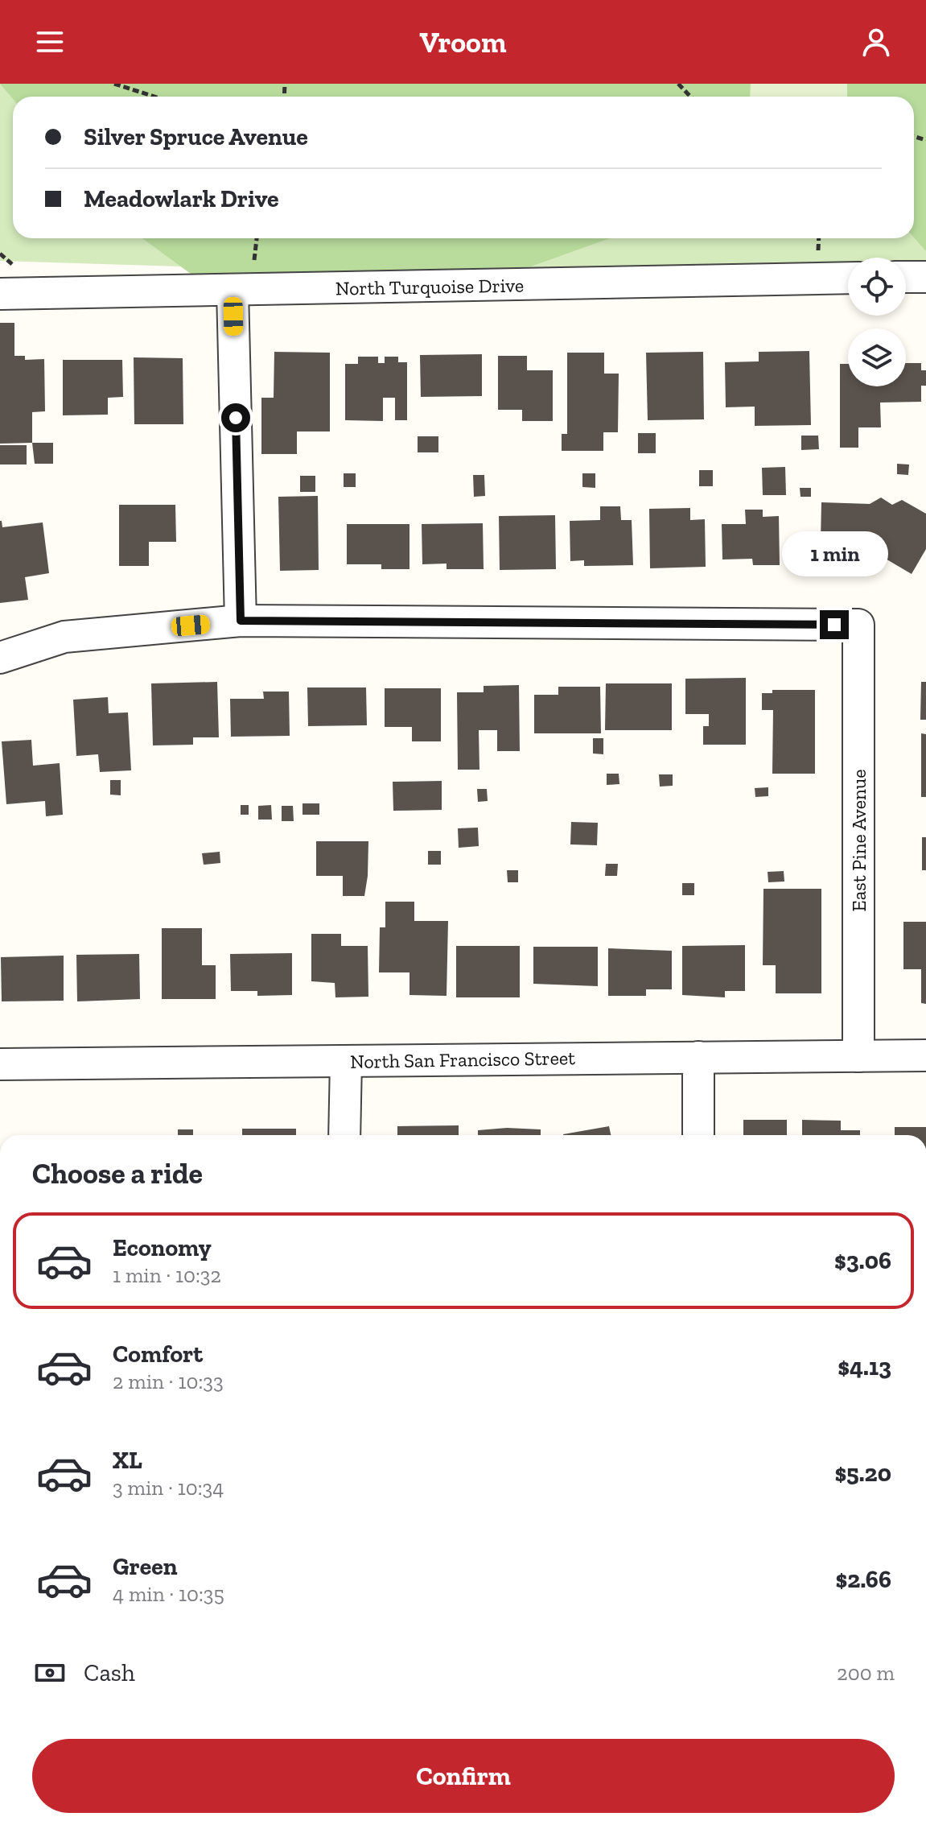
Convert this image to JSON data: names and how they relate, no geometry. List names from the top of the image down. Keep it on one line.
{"streets":{"street":["North Turquoise Drive","East Pine Avenue","North San Francisco Street"]},"crossings":[["East Pine Avenue","North San Francisco Street"]],"page":{"header":"Vroom","banner":["Silver Spruce Avenue","Meadowlark Drive"],"bubble":"1 min","heading":"Choose a ride","list":[{"name":"Economy","note":"1 min · 10:32","value":"$3.06"},{"name":"Comfort","note":"2 min · 10:33","value":"$4.13"},{"name":"XL","note":"3 min · 10:34","value":"$5.20"},{"name":"Green","note":"4 min · 10:35","value":"$2.66"}],"pay":["Cash","200 m"],"buttons":"Confirm"}}
